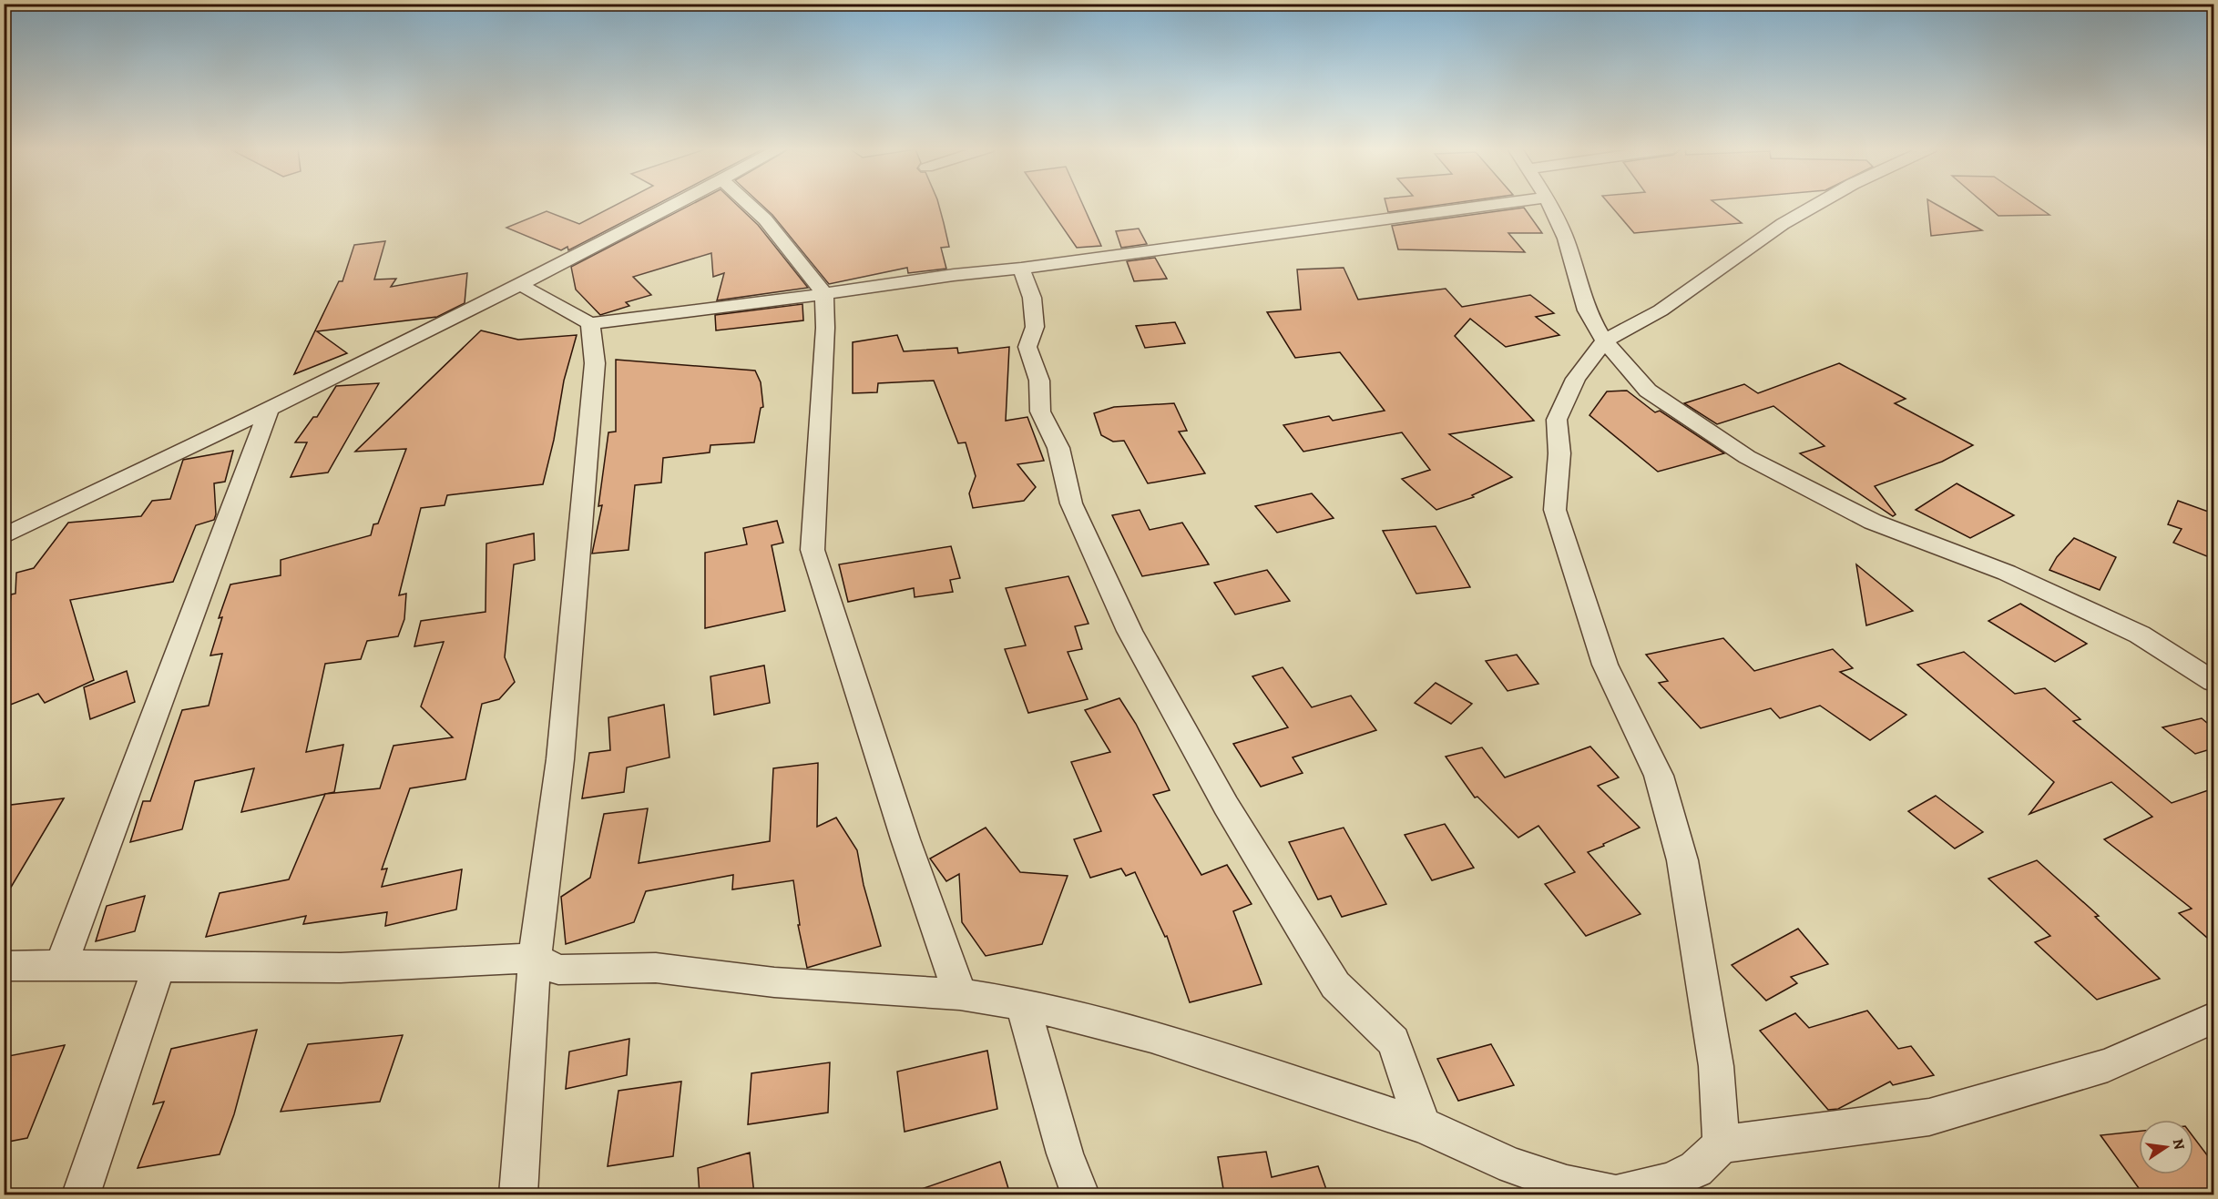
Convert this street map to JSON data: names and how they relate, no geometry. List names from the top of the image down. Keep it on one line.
{"north":"right"}
